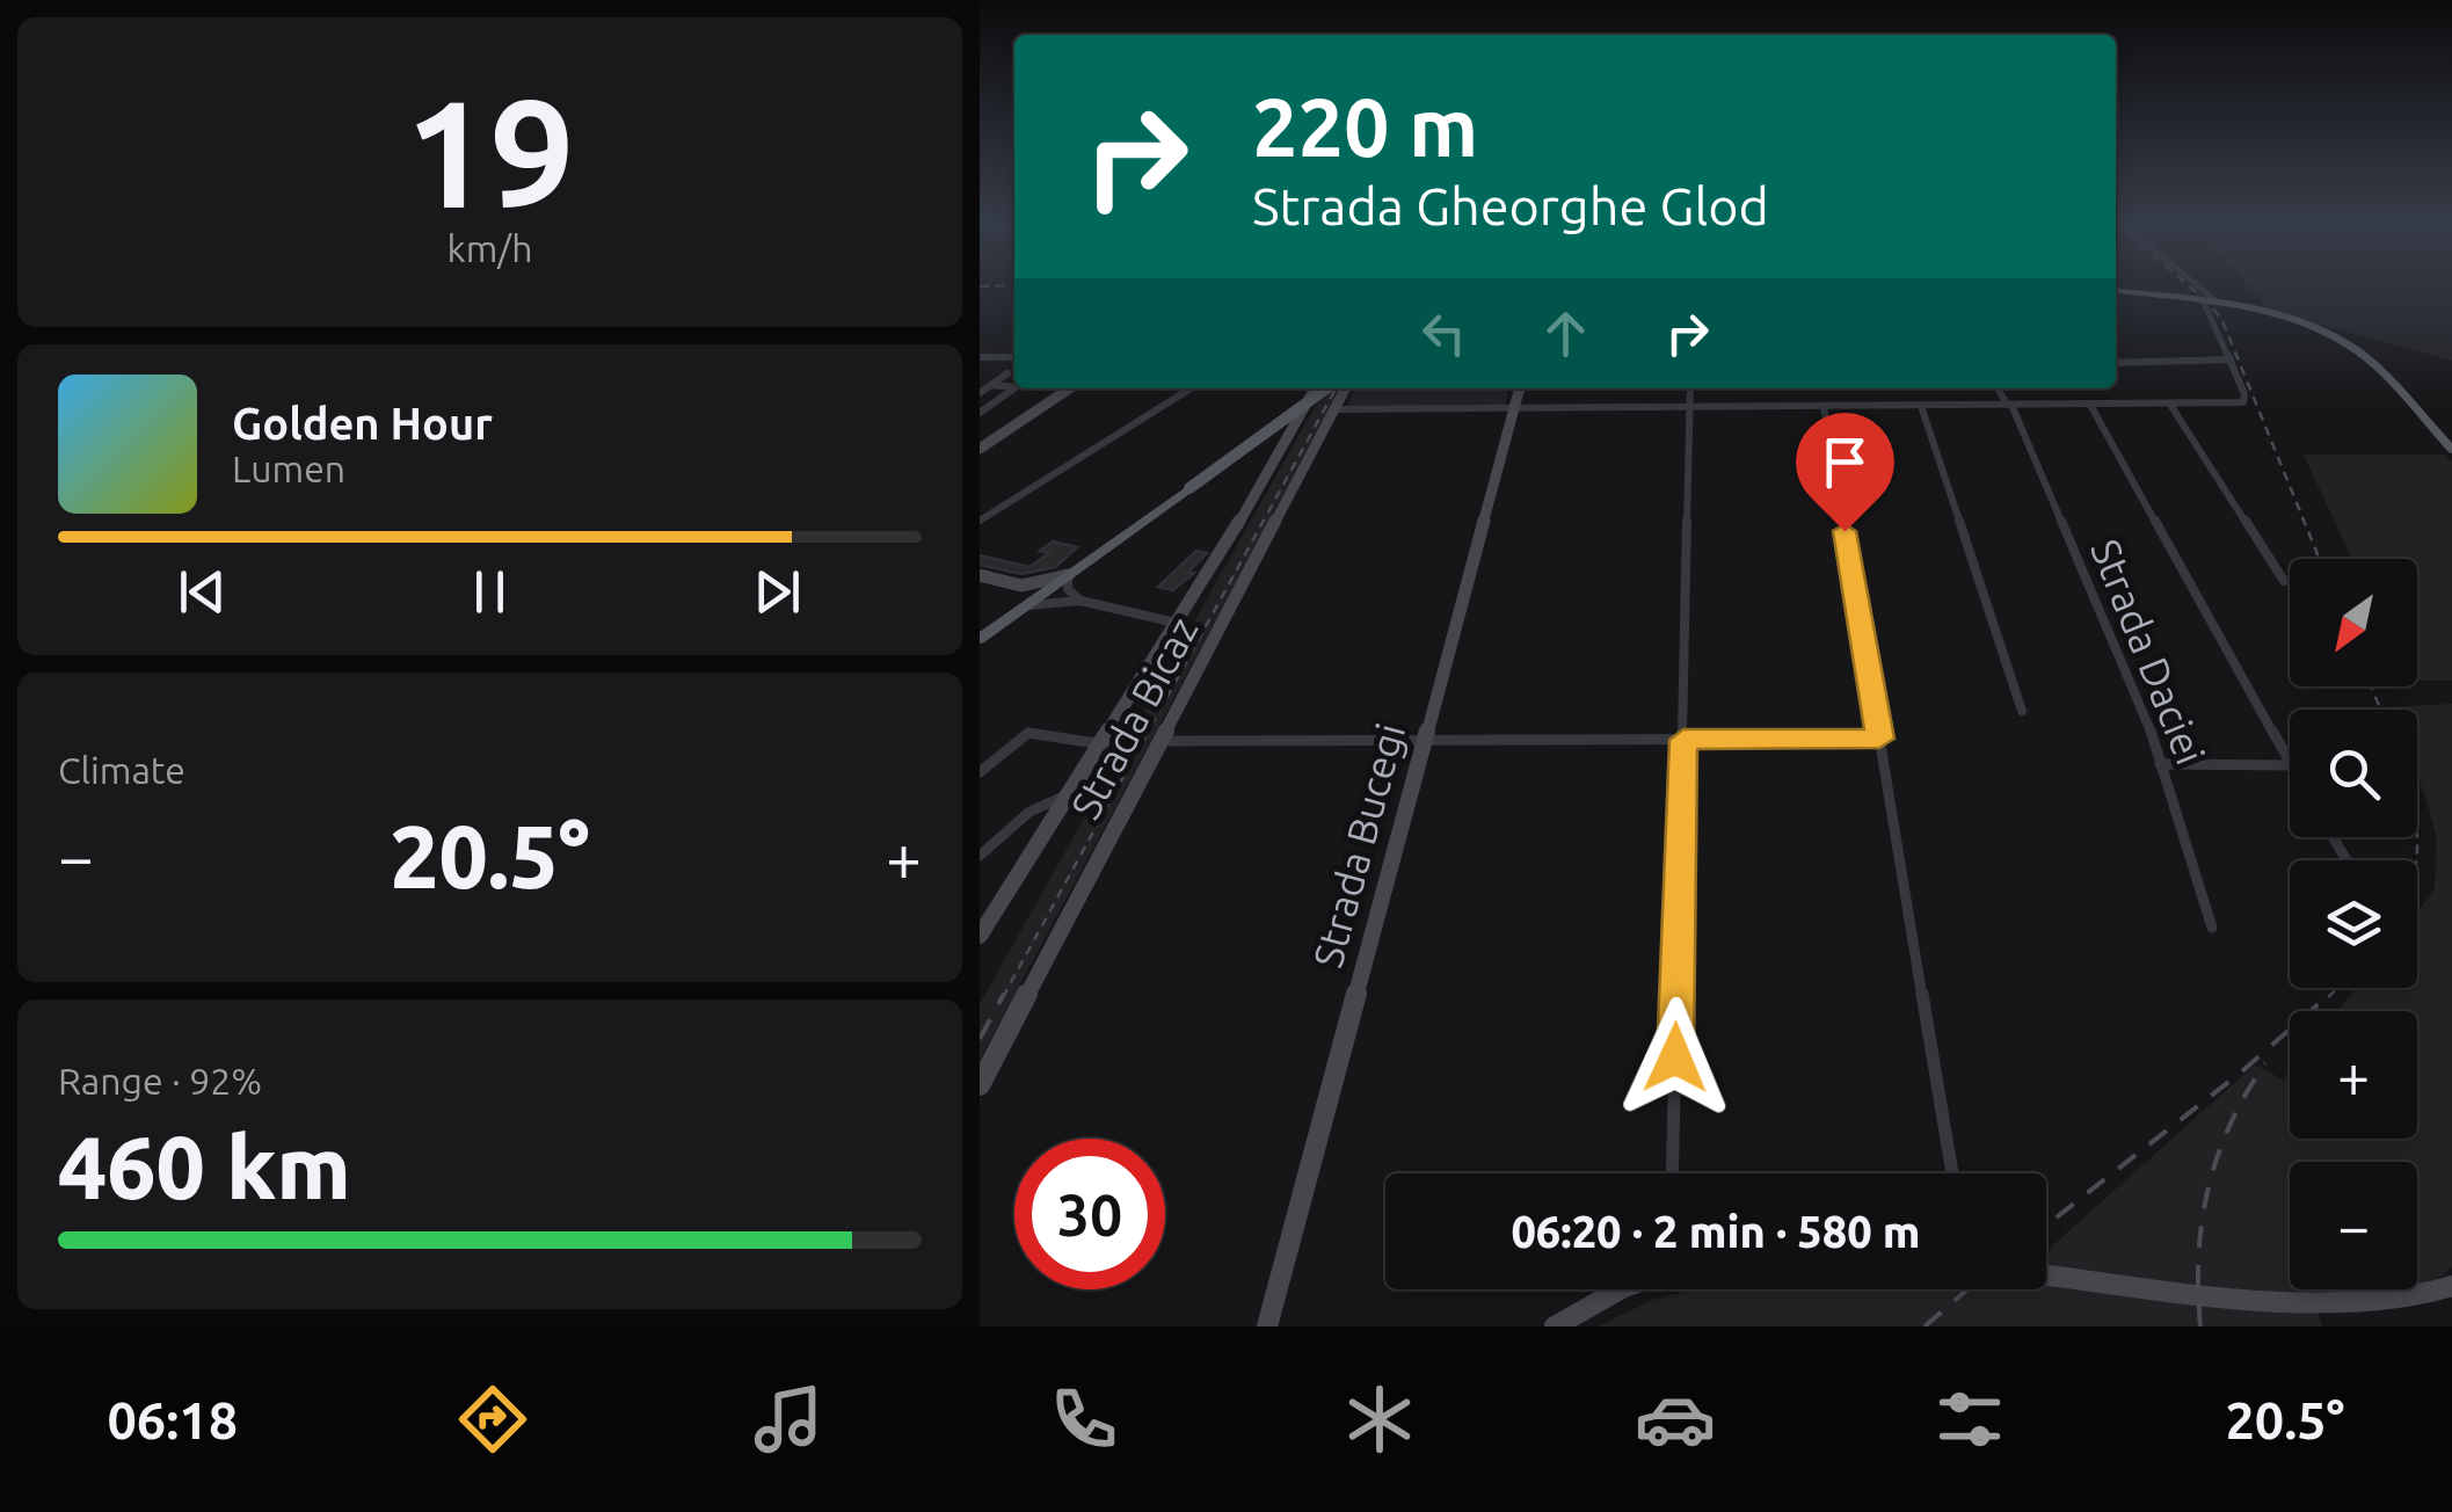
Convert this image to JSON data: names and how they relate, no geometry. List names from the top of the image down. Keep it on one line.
{"streets":{"street":["Strada Daciei","Strada Bicaz","Strada Bucegi"]},"north":"bottom left","page":{"tile":[["19","km/h"],"Climate",["Range · 92%","460 km"]],"turn":["220 m","Strada Gheorghe Glod"],"song":["Golden Hour","Lumen"],"map_buttons":["+","−"],"heat":["−","20.5°","+"],"limit":"30","trip":"06:20 · 2 min · 580 m","tabs":["06:18","20.5°"]}}
